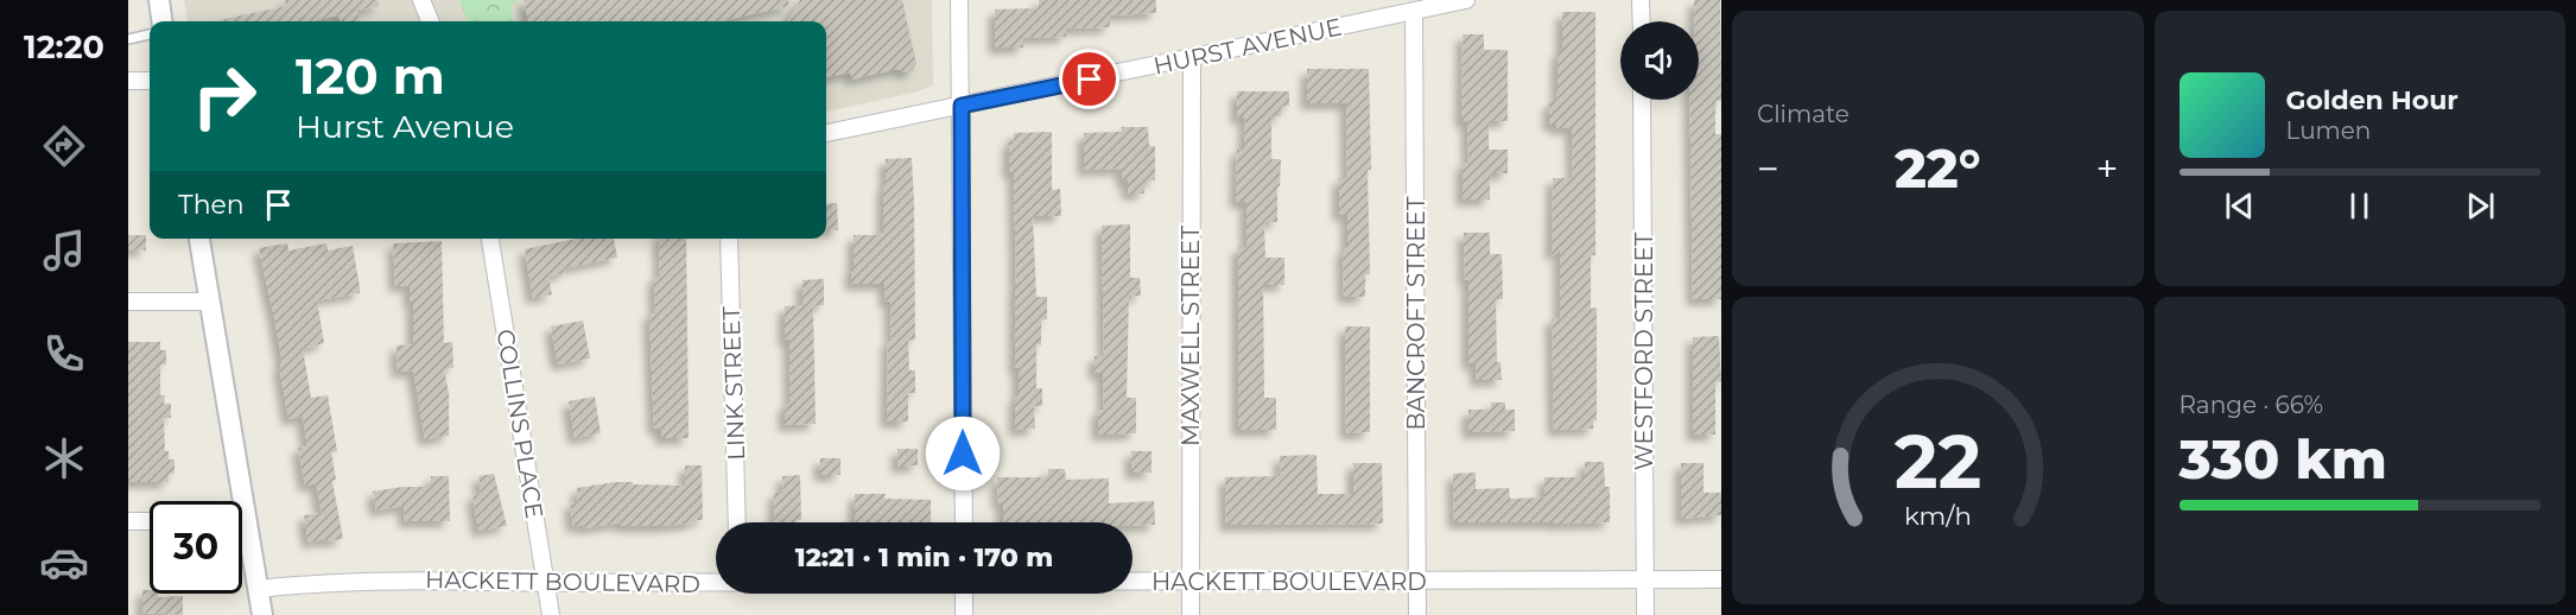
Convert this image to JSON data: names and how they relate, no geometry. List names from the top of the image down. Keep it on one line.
{"streets":{"street":["HURST AVENUE","BANCROFT STREET","MAXWELL STREET","WESTFORD STREET","LINK STREET","COLLINS PLACE","HACKETT BOULEVARD"]},"crossings":[["HURST AVENUE","BANCROFT STREET"],["HURST AVENUE","MAXWELL STREET"],["BANCROFT STREET","HACKETT BOULEVARD"],["MAXWELL STREET","HACKETT BOULEVARD"],["WESTFORD STREET","HACKETT BOULEVARD"],["COLLINS PLACE","HACKETT BOULEVARD"]],"page":{"tabs":"12:20","tile":["Climate",["Range · 66%","330 km"]],"turn":["120 m","Hurst Avenue"],"song":["Golden Hour","Lumen"],"heat":["−","22°","+"],"then":"Then","limit":"30","trip":"12:21 · 1 min · 170 m","gauge":["22","km/h"]}}
